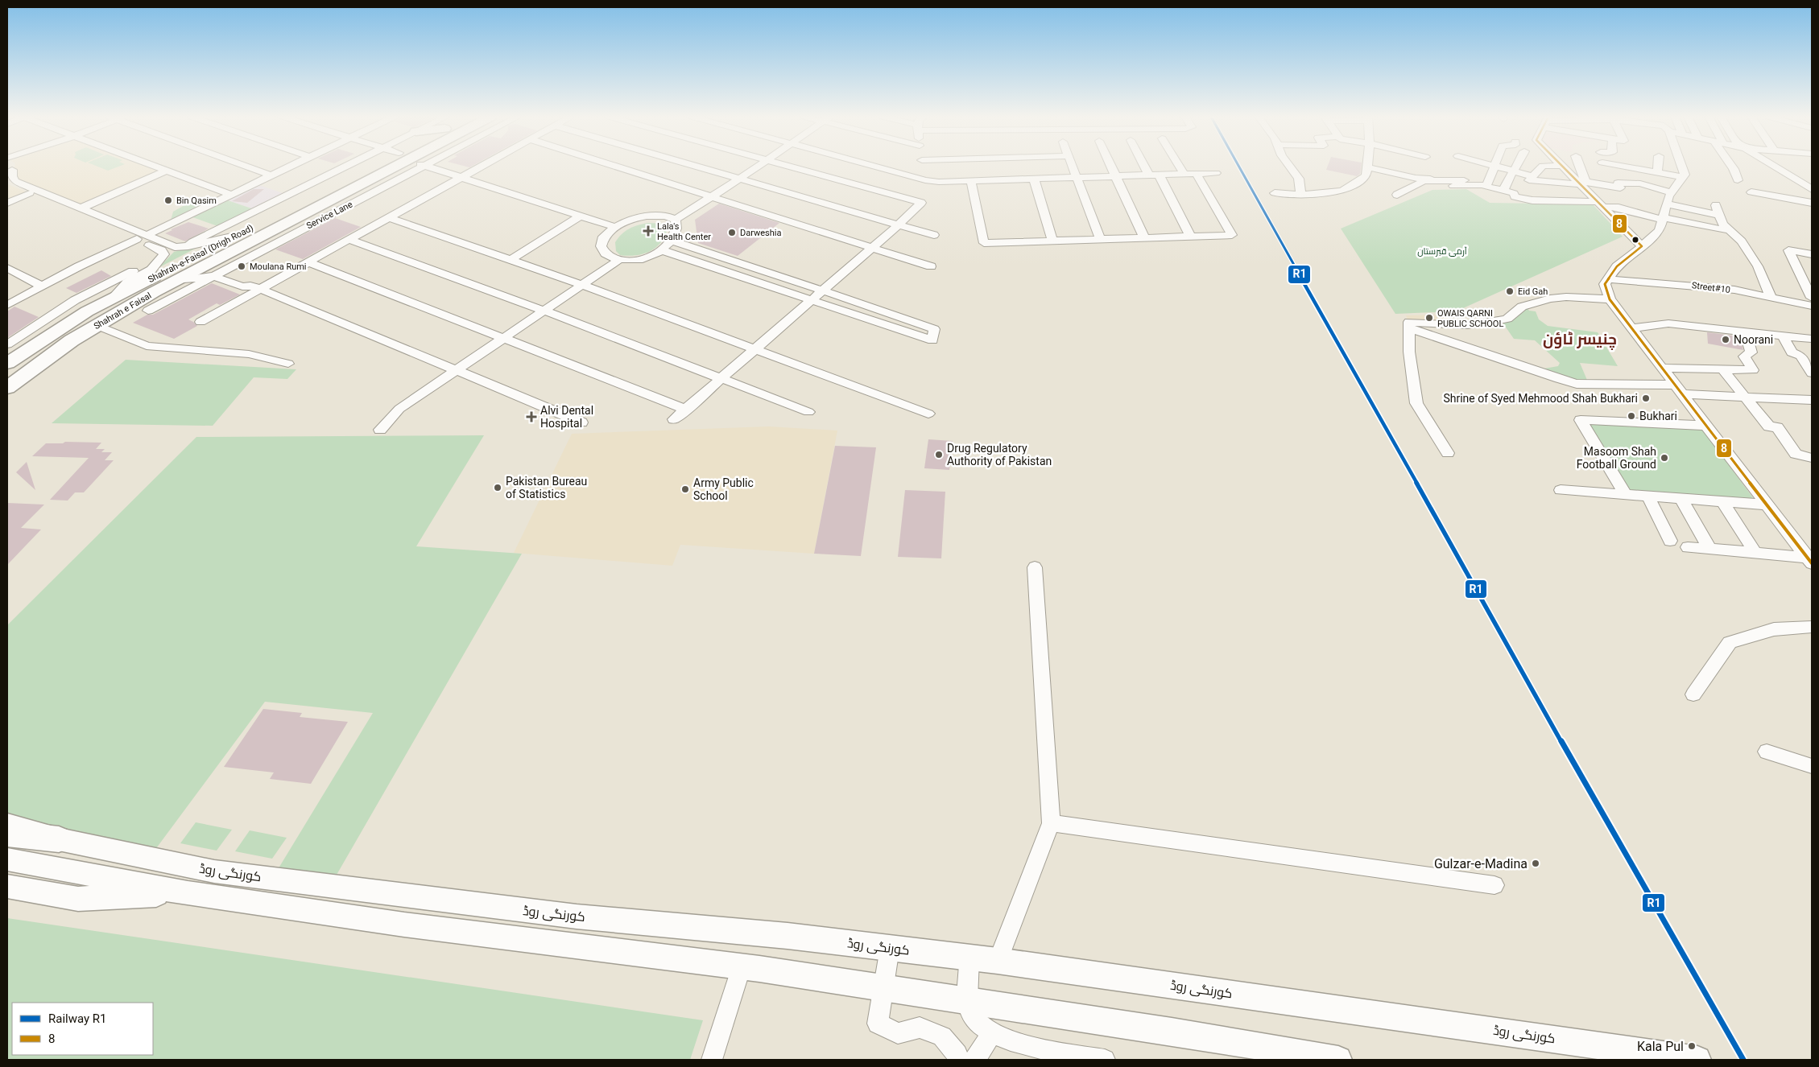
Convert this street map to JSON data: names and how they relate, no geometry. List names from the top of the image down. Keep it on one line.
{"streets":{"highway":["Shahrah-e-Faisal (Drigh Road)","Shahrah e Faisal"],"main road":["کورنگی روڈ"],"street":["Service Lane","Street#10"]},"crossings":[["Shahrah-e-Faisal (Drigh Road)","Shahrah e Faisal"]],"districts":["چنیسر ٹاؤن"],"parks":["آرمی قبرستان"],"places":{"other":["Bin Qasim","Darweshia","Moulana Rumi","Eid Gah","OWAIS QARNI PUBLIC SCHOOL","Noorani","Shrine of Syed Mehmood Shah Bukhari","Bukhari","Drug Regulatory Authority of Pakistan","Masoom Shah Football Ground","Pakistan Bureau of Statistics","Army Public School","Gulzar-e-Madina","Kala Pul"],"health":["Lala's Health Center","Alvi Dental Hospital"]},"lines":["rail line R1","transit line 8"],"legend":["Railway R1","8"]}
